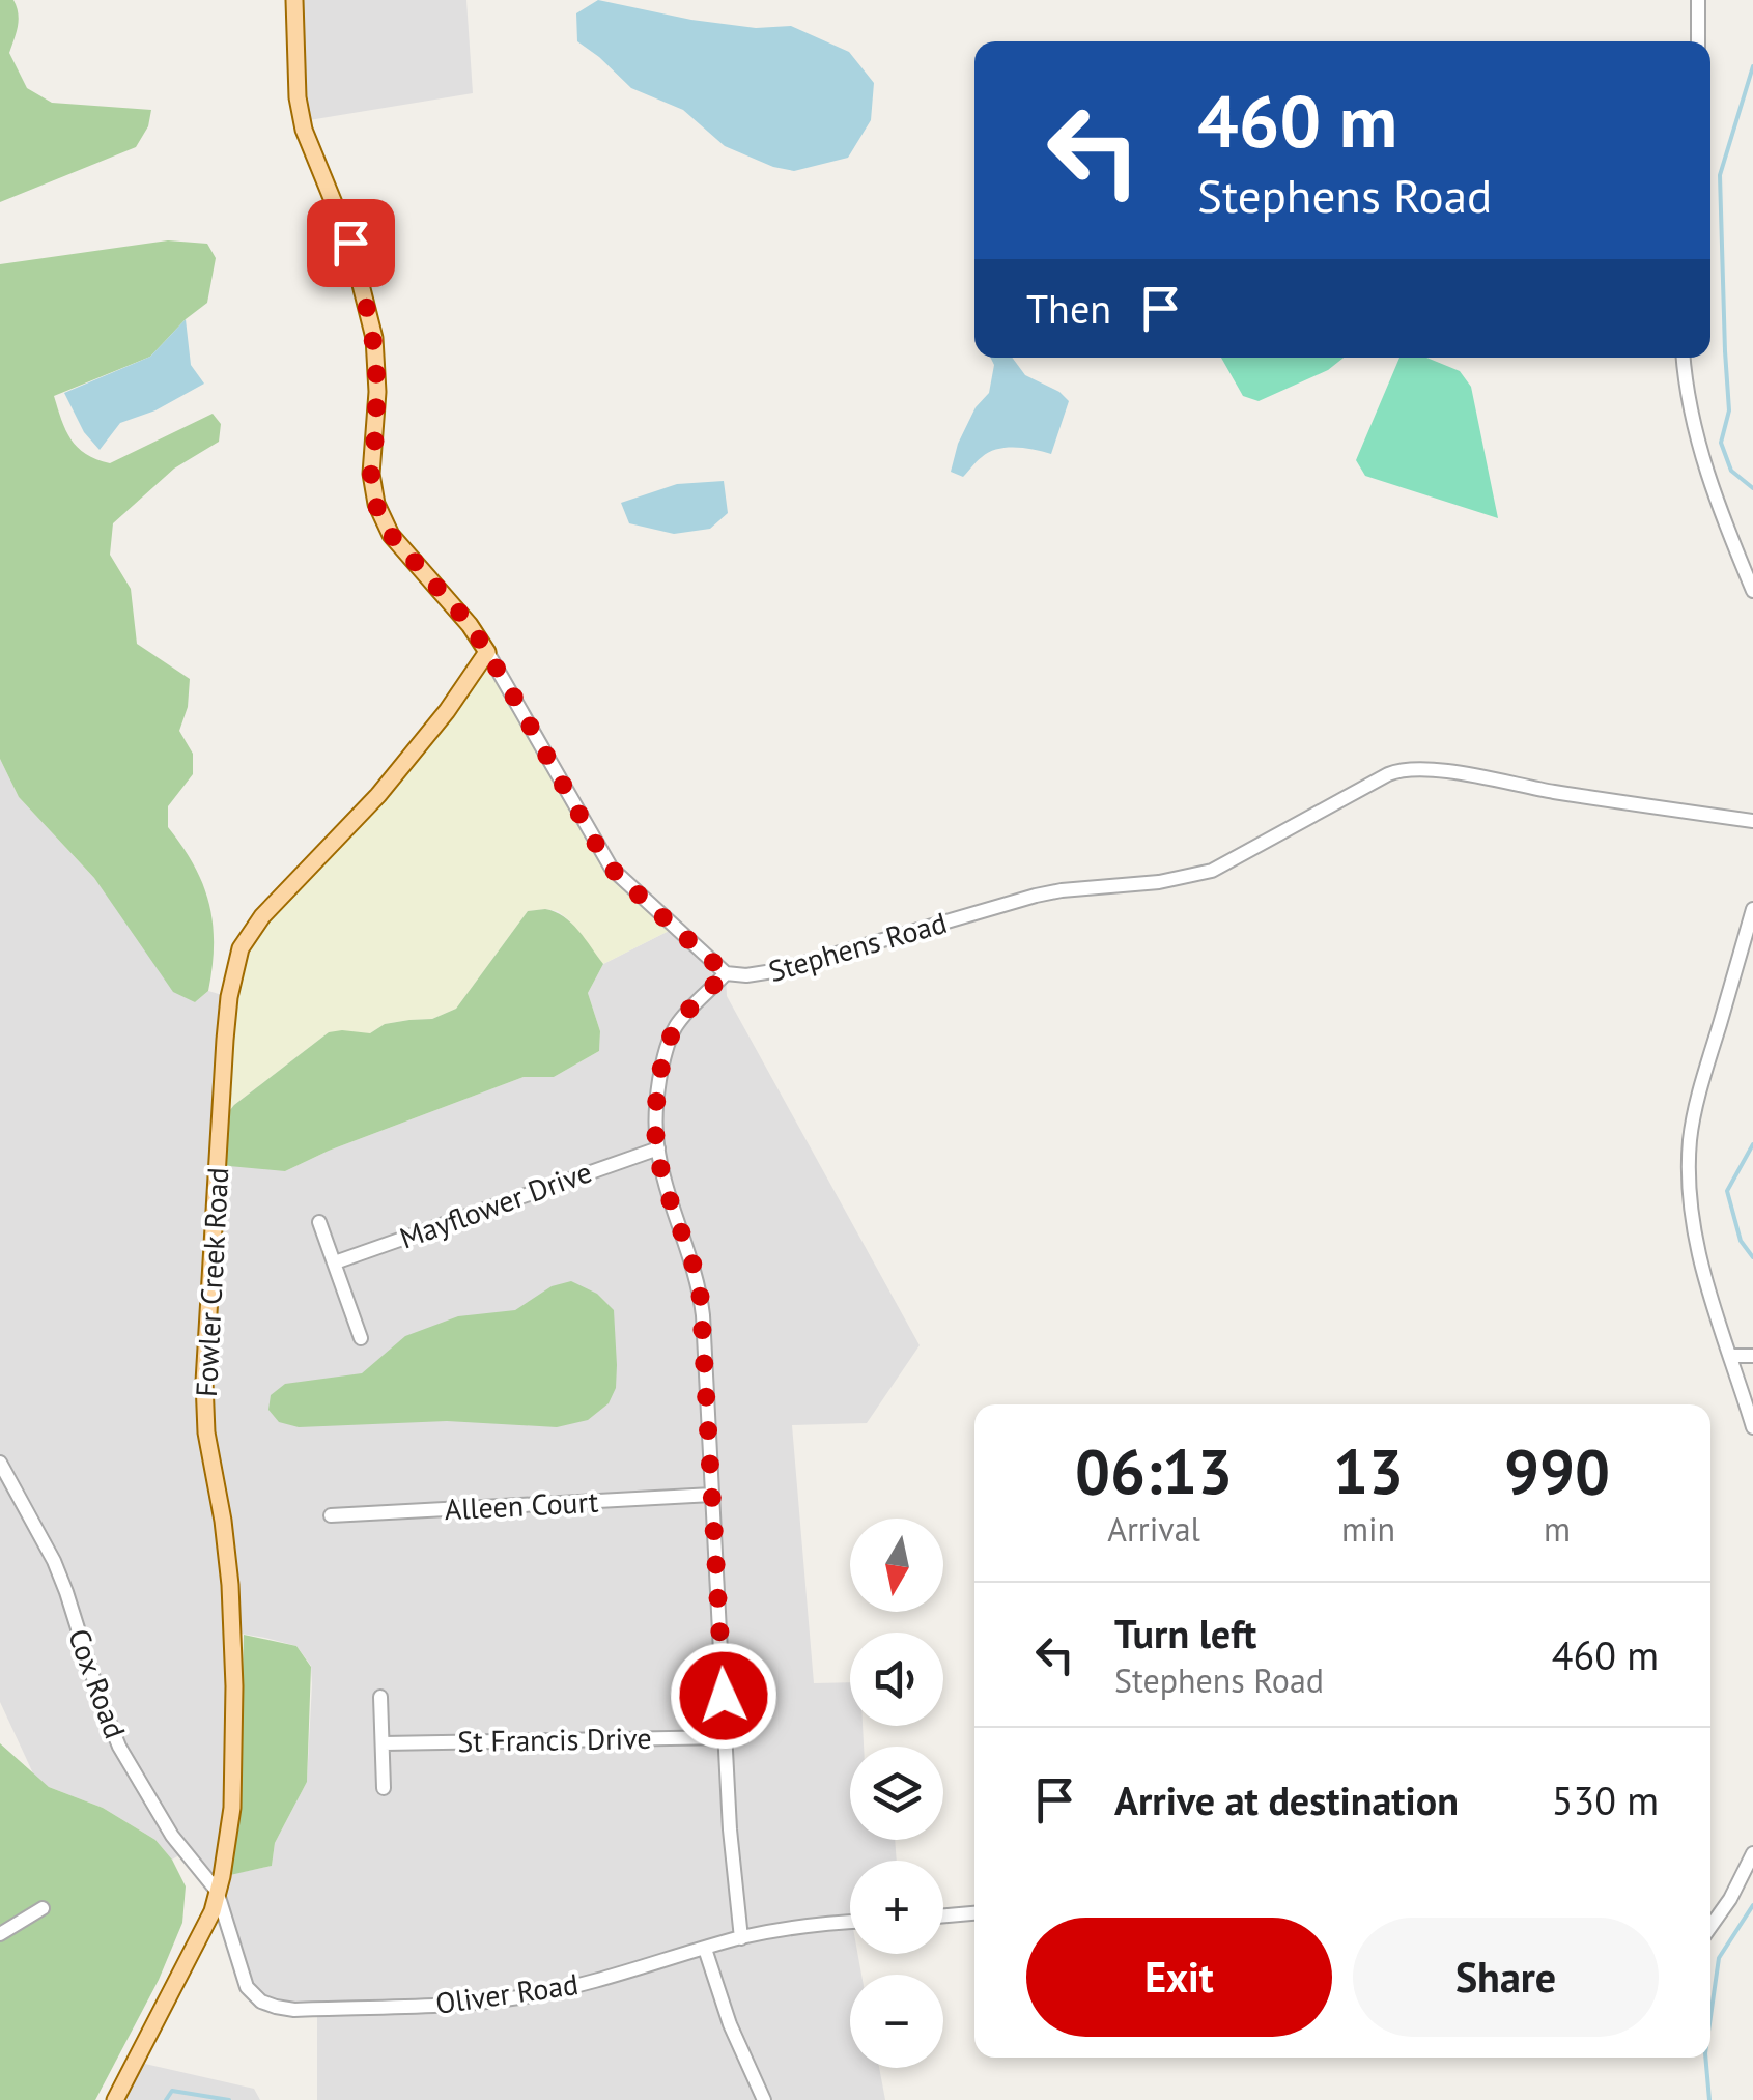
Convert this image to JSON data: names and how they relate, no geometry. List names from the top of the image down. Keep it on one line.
{"streets":{"main road":["Stephens Road","Fowler Creek Road"],"street":["Mayflower Drive","Alleen Court","Cox Road","St Francis Drive","Oliver Road"]},"crossings":[["Stephens Road","Fowler Creek Road"],["Fowler Creek Road","Cox Road"],["Fowler Creek Road","Oliver Road"],["Cox Road","Oliver Road"]],"north":"bottom","page":{"turn":["460 m","Stephens Road"],"then":"Then","eta":["06:13","Arrival","13","min","990","m"],"map_buttons":["+","−"],"list":[{"name":"Turn left","note":"Stephens Road","value":"460 m"},{"name":"Arrive at destination","value":"530 m"}],"buttons":["Exit","Share"]}}
